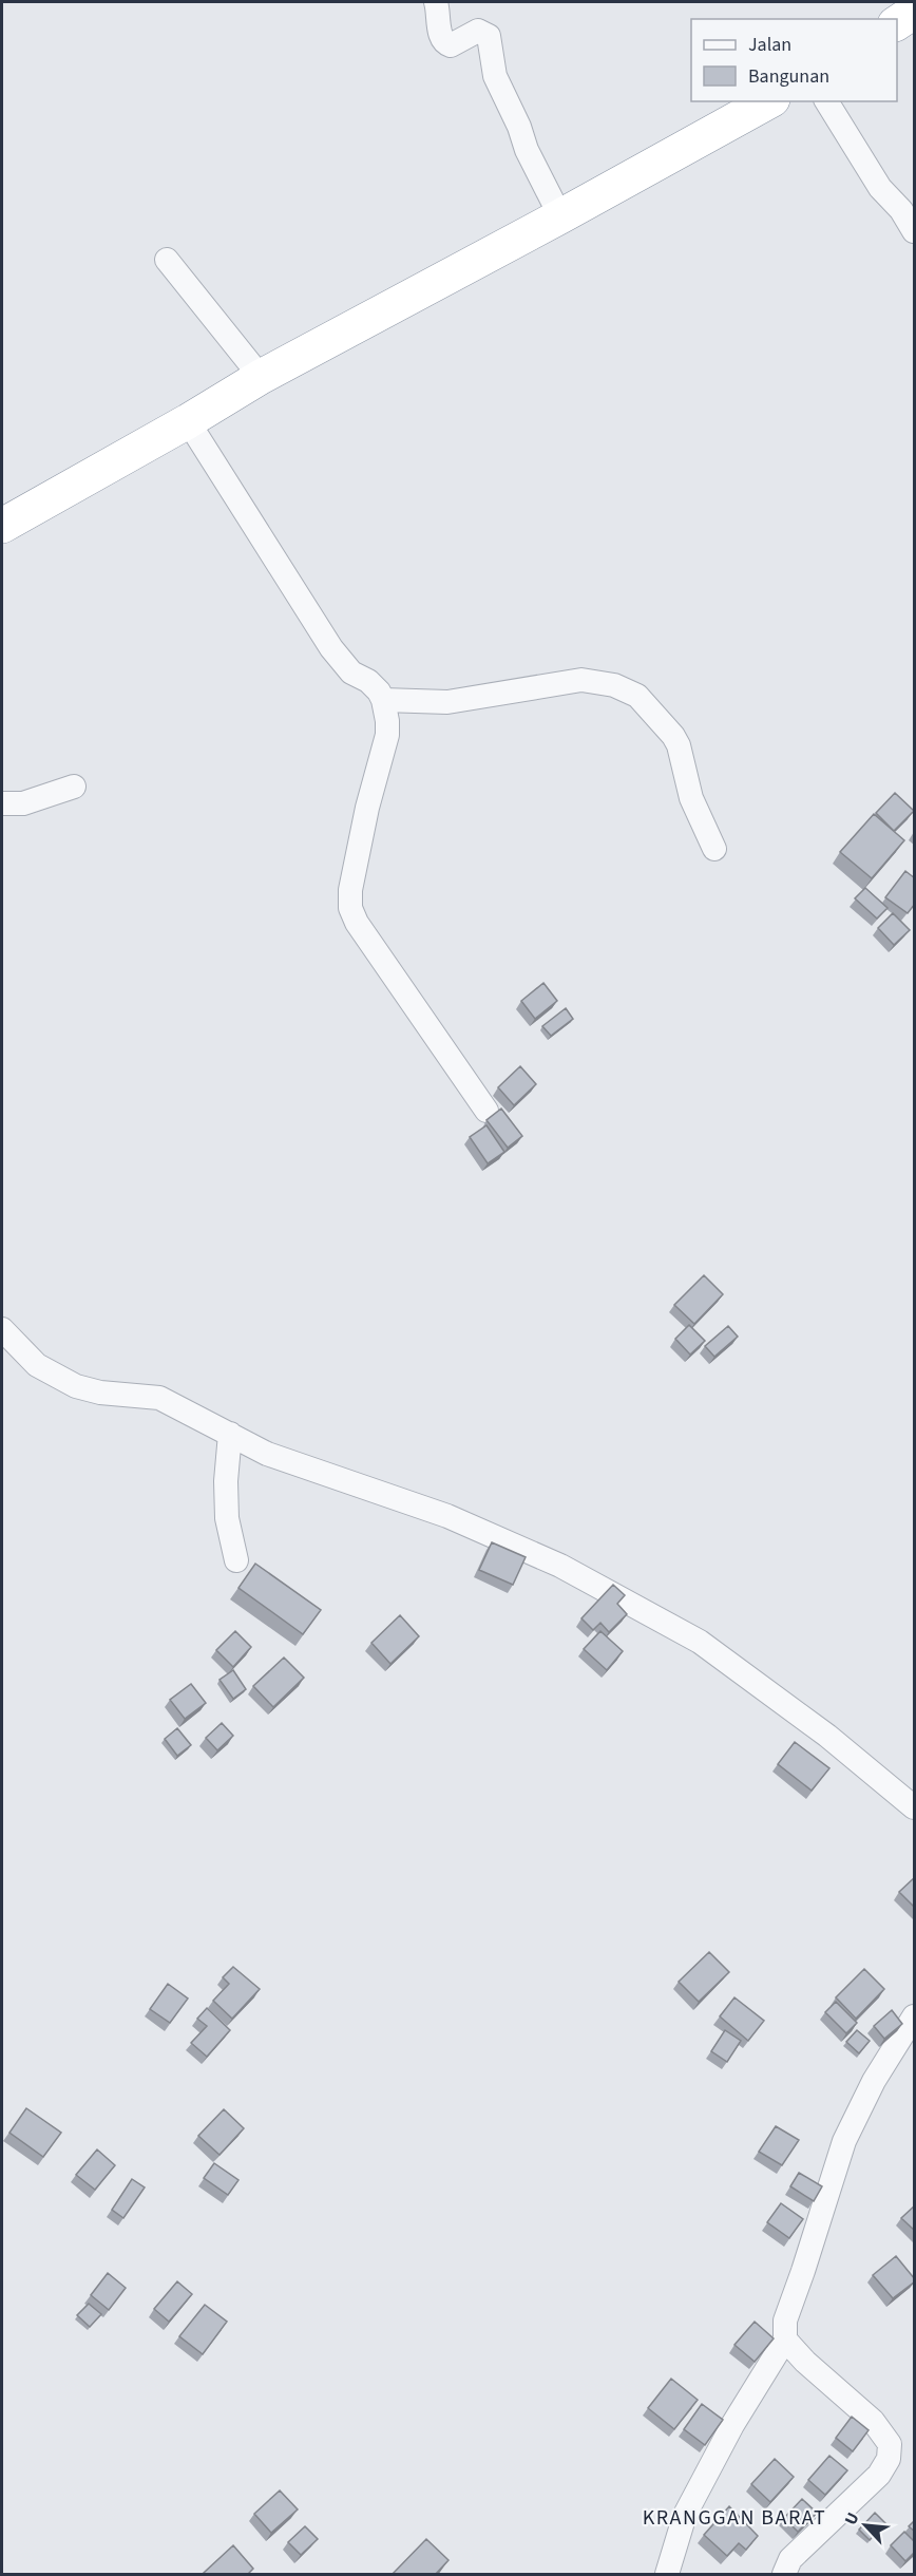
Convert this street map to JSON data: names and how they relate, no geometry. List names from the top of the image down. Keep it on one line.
{"districts":["KRANGGAN BARAT"],"legend":["Jalan","Bangunan"],"north":"top left"}
